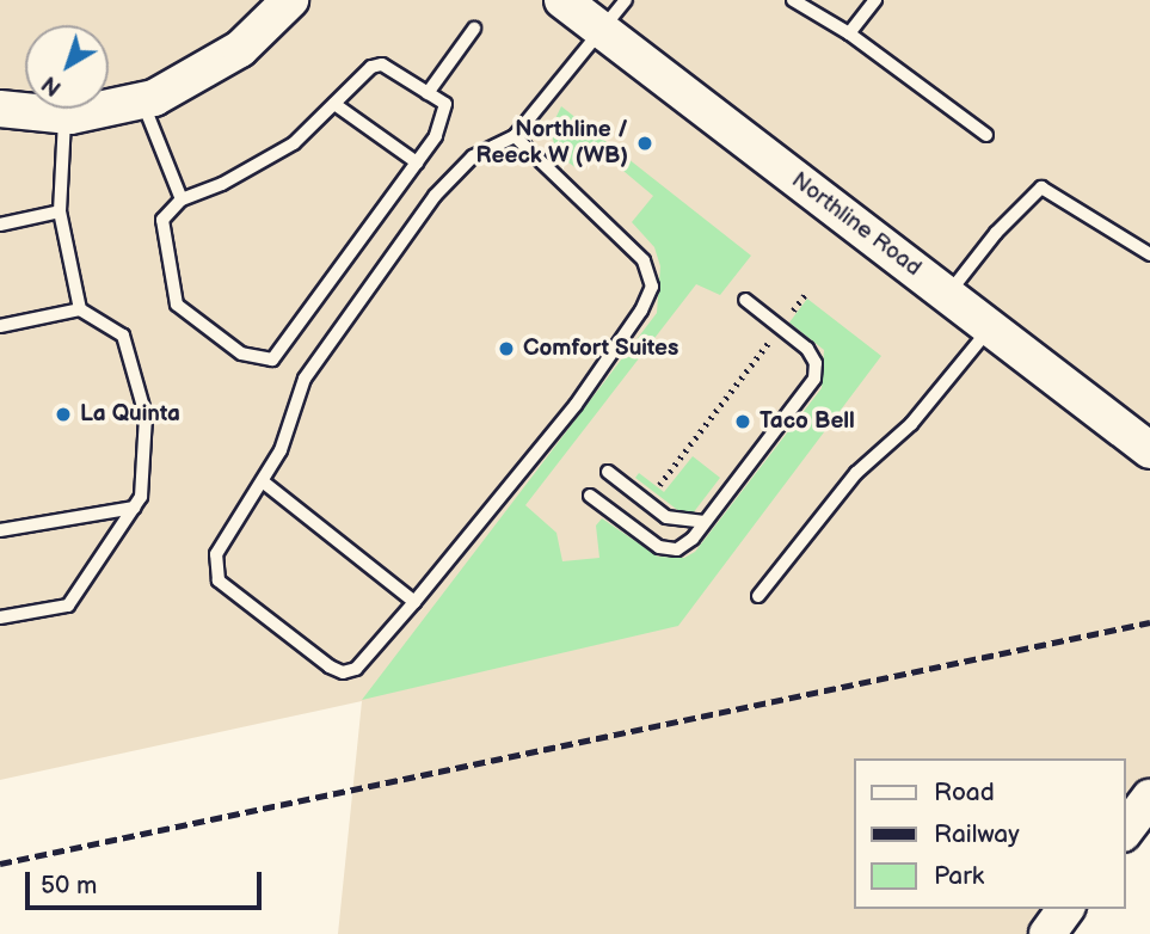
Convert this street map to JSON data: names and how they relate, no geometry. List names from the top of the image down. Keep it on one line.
{"streets":{"main road":["Northline Road"]},"places":["Northline / Reeck W (WB)","Comfort Suites","La Quinta","Taco Bell"],"legend":["Road","Railway","Park"],"scale_bar":"50 m","north":"bottom left"}
